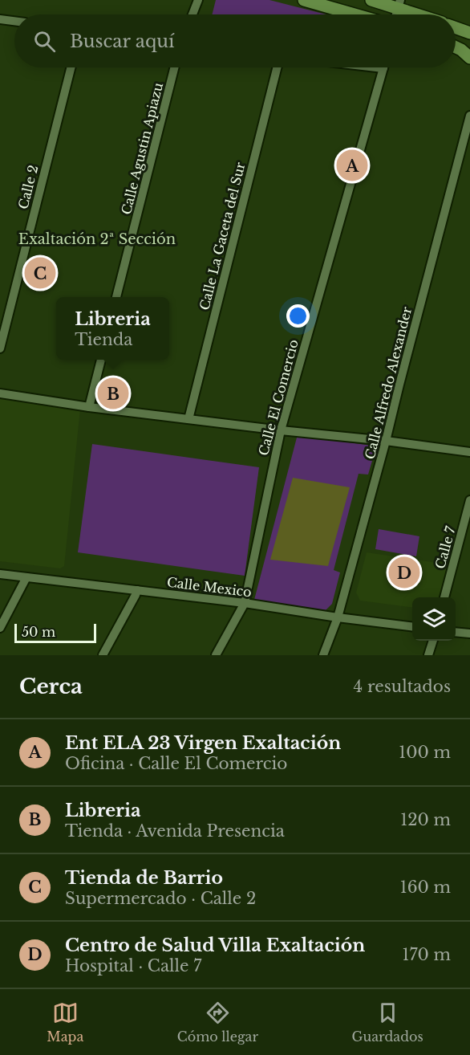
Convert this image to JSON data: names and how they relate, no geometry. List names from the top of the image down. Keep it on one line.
{"streets":{"street":["Calle Agustin Apiazu","Calle 2","Calle La Gaceta del Sur","Calle Alfredo Alexander","Calle El Comercio","Calle 7","Calle Mexico"]},"crossings":[["Calle Alfredo Alexander","Calle Mexico"],["Calle El Comercio","Calle Mexico"]],"districts":["Exaltación 2ª Sección"],"scale_bar":"50 m","page":{"search":"Buscar aquí","pins":["A","C","B","D"],"popup":["Libreria","Tienda"],"scale":"50 m","heading":["Cerca","4 resultados"],"list":[{"mark":"A","name":"Ent ELA 23 Virgen Exaltación","note":"Oficina · Calle El Comercio","value":"100 m"},{"mark":"B","name":"Libreria","note":"Tienda · Avenida Presencia","value":"120 m"},{"mark":"C","name":"Tienda de Barrio","note":"Supermercado · Calle 2","value":"160 m"},{"mark":"D","name":"Centro de Salud Villa Exaltación","note":"Hospital · Calle 7","value":"170 m"}],"nav":["Mapa","Cómo llegar","Guardados"]}}
